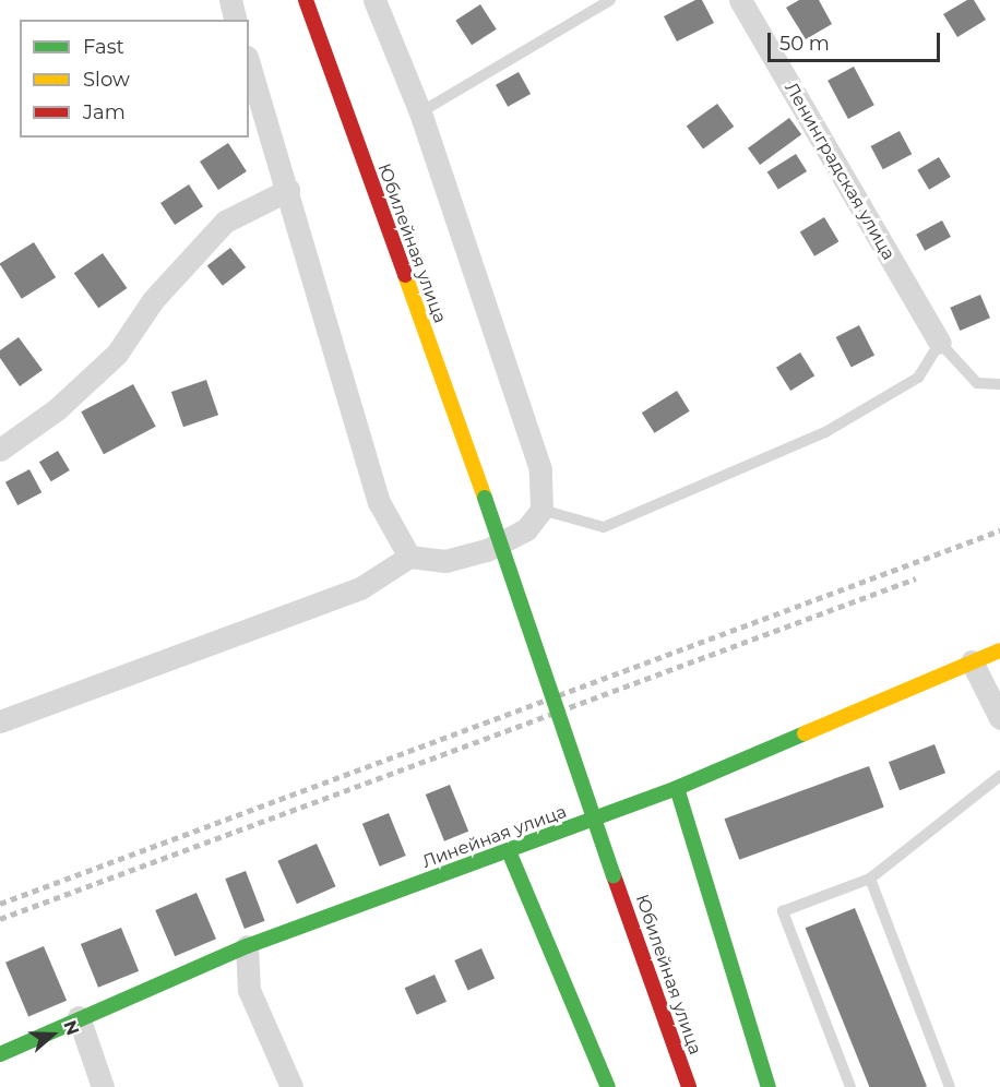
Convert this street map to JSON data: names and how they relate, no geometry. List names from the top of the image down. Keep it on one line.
{"streets":{"main road":["Юбилейная улица","Линейная улица"],"street":["Ленинградская улица"]},"legend":["Fast","Slow","Jam"],"scale_bar":"50 m","north":"right"}
